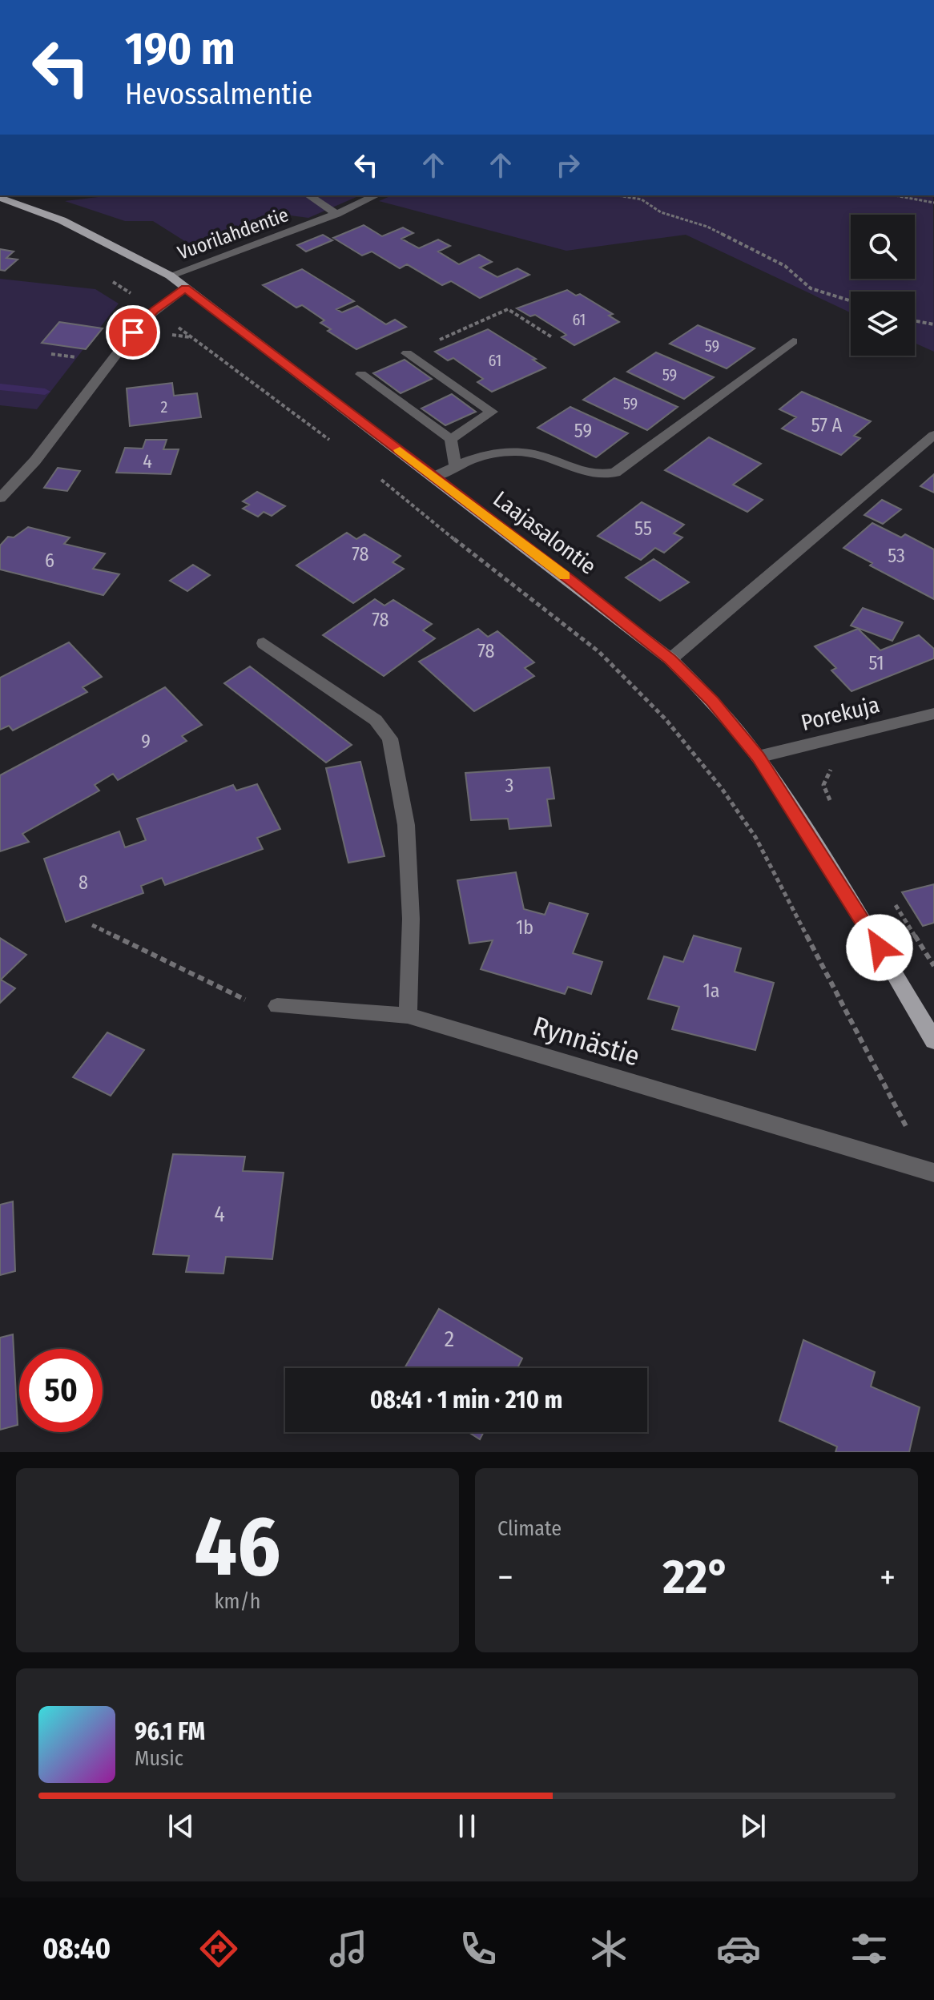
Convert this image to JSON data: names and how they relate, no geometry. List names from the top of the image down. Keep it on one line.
{"streets":{"main road":["Laajasalontie"],"street":["Vuorilahdentie","Porekuja","Rynnästie"]},"crossings":[["Vuorilahdentie","Laajasalontie"],["Laajasalontie","Porekuja"]],"house_numbers":["61","59","61","59","59","2","57 A","59","4","55","78","53","6","78","78","51","9","3","8","1b","1a","4","2"],"page":{"turn":["190 m","Hevossalmentie"],"limit":"50","trip":"08:41 · 1 min · 210 m","tile":[["46","km/h"],"Climate"],"heat":["−","22°","+"],"song":["96.1 FM","Music"],"tabs":"08:40"}}
